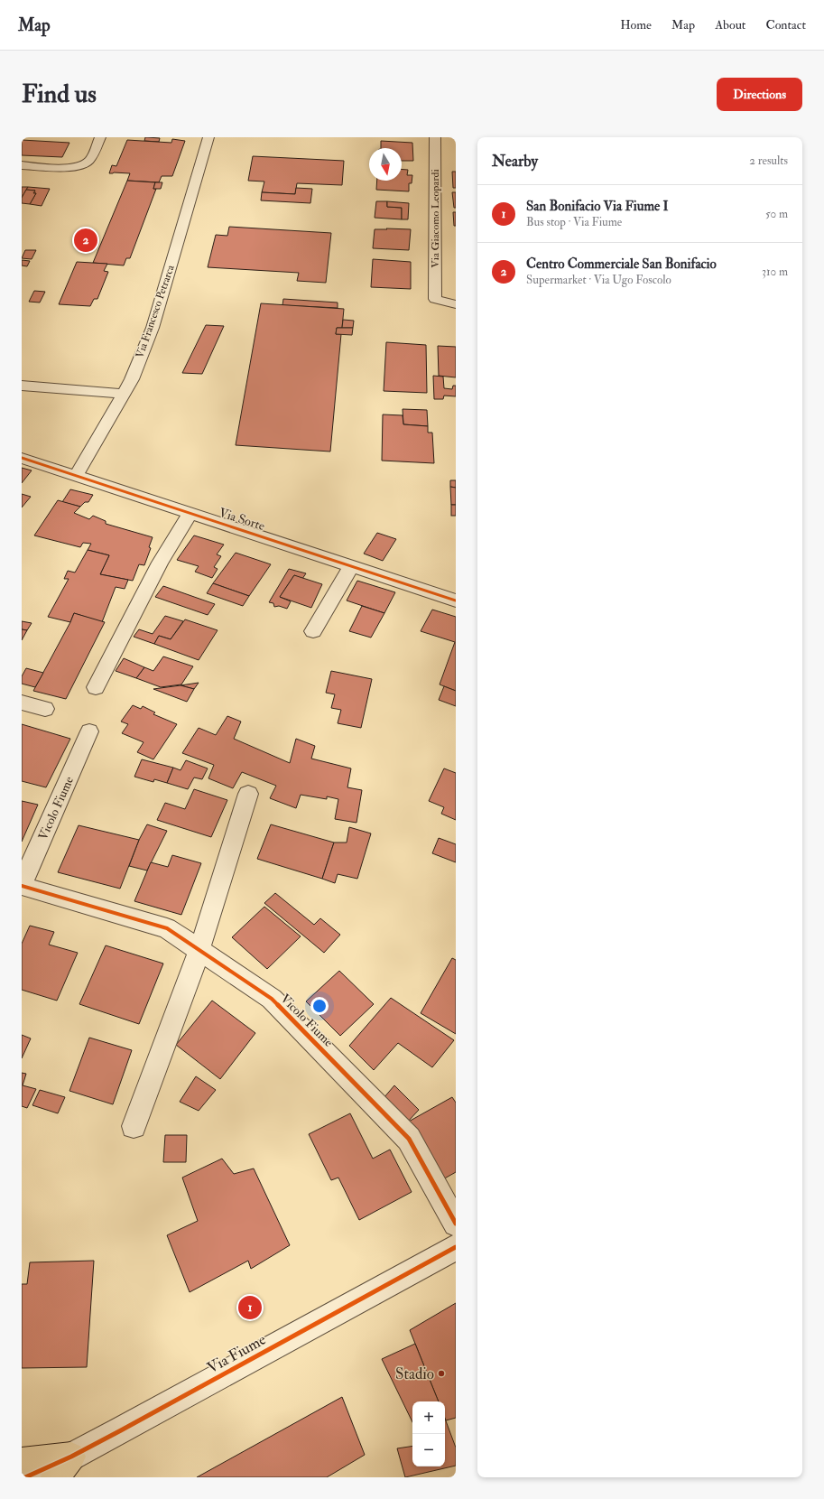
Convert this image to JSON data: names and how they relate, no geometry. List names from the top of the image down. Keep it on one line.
{"streets":{"street":["Via Giacomo Leopardi","Via Francesco Petrarca","Via Sorte","Vicolo Fiume","Via Fiume"]},"crossings":[["Via Francesco Petrarca","Via Sorte"]],"places":["Stadio"],"north":"bottom","page":{"header":"Map","nav":["Home","Map","About","Contact"],"buttons":"Directions","title":"Find us","heading":["Nearby","2 results"],"list":[{"mark":"1","name":"San Bonifacio Via Fiume I","note":"Bus stop · Via Fiume","value":"50 m"},{"mark":"2","name":"Centro Commerciale San Bonifacio","note":"Supermarket · Via Ugo Foscolo","value":"310 m"}],"pins":["2","1"],"map_buttons":["+","−"]}}
